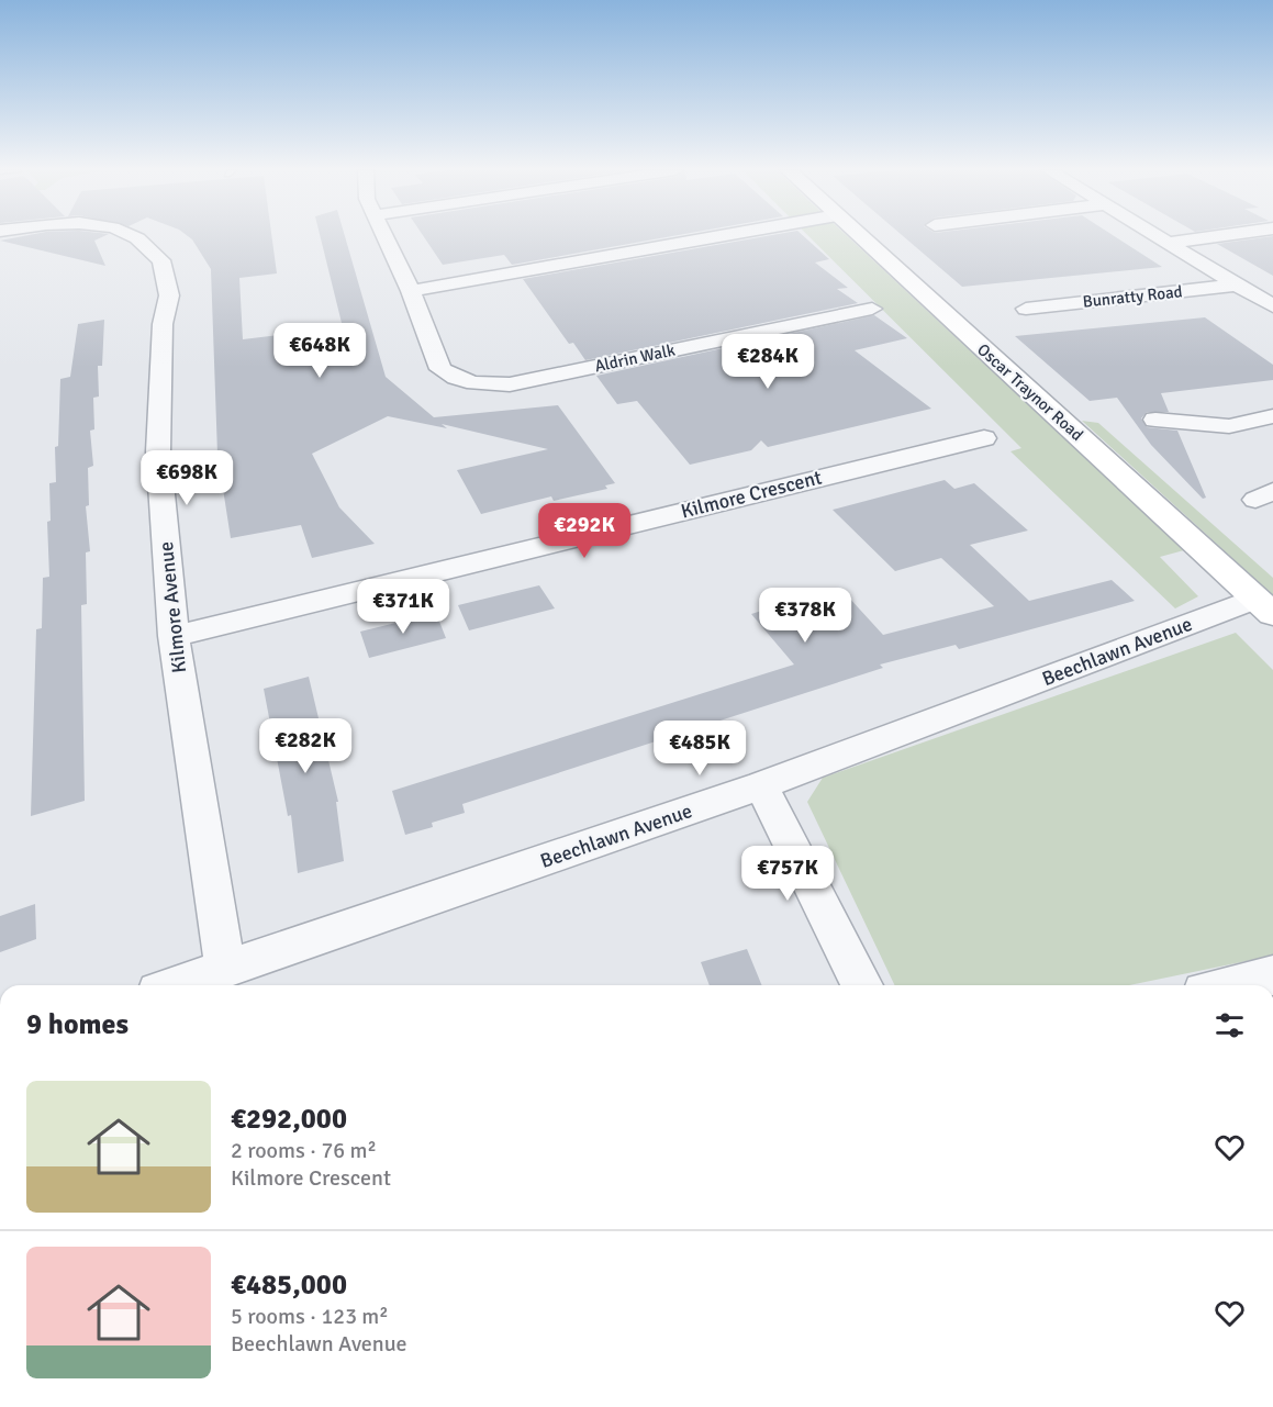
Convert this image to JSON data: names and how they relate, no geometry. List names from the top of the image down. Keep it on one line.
{"streets":{"main road":["Oscar Traynor Road"],"street":["Bunratty Road","Aldrin Walk","Kilmore Crescent","Kilmore Avenue","Beechlawn Avenue"]},"crossings":[["Oscar Traynor Road","Beechlawn Avenue"],["Kilmore Crescent","Kilmore Avenue"],["Kilmore Avenue","Beechlawn Avenue"]],"page":{"price":["€648K","€284K","€698K","€292K","€371K","€378K","€282K","€485K","€757K"],"heading":"9 homes","list":[{"name":"€292,000","note":"2 rooms · 76 m² · Kilmore Crescent"},{"name":"€485,000","note":"5 rooms · 123 m² · Beechlawn Avenue"}]}}
